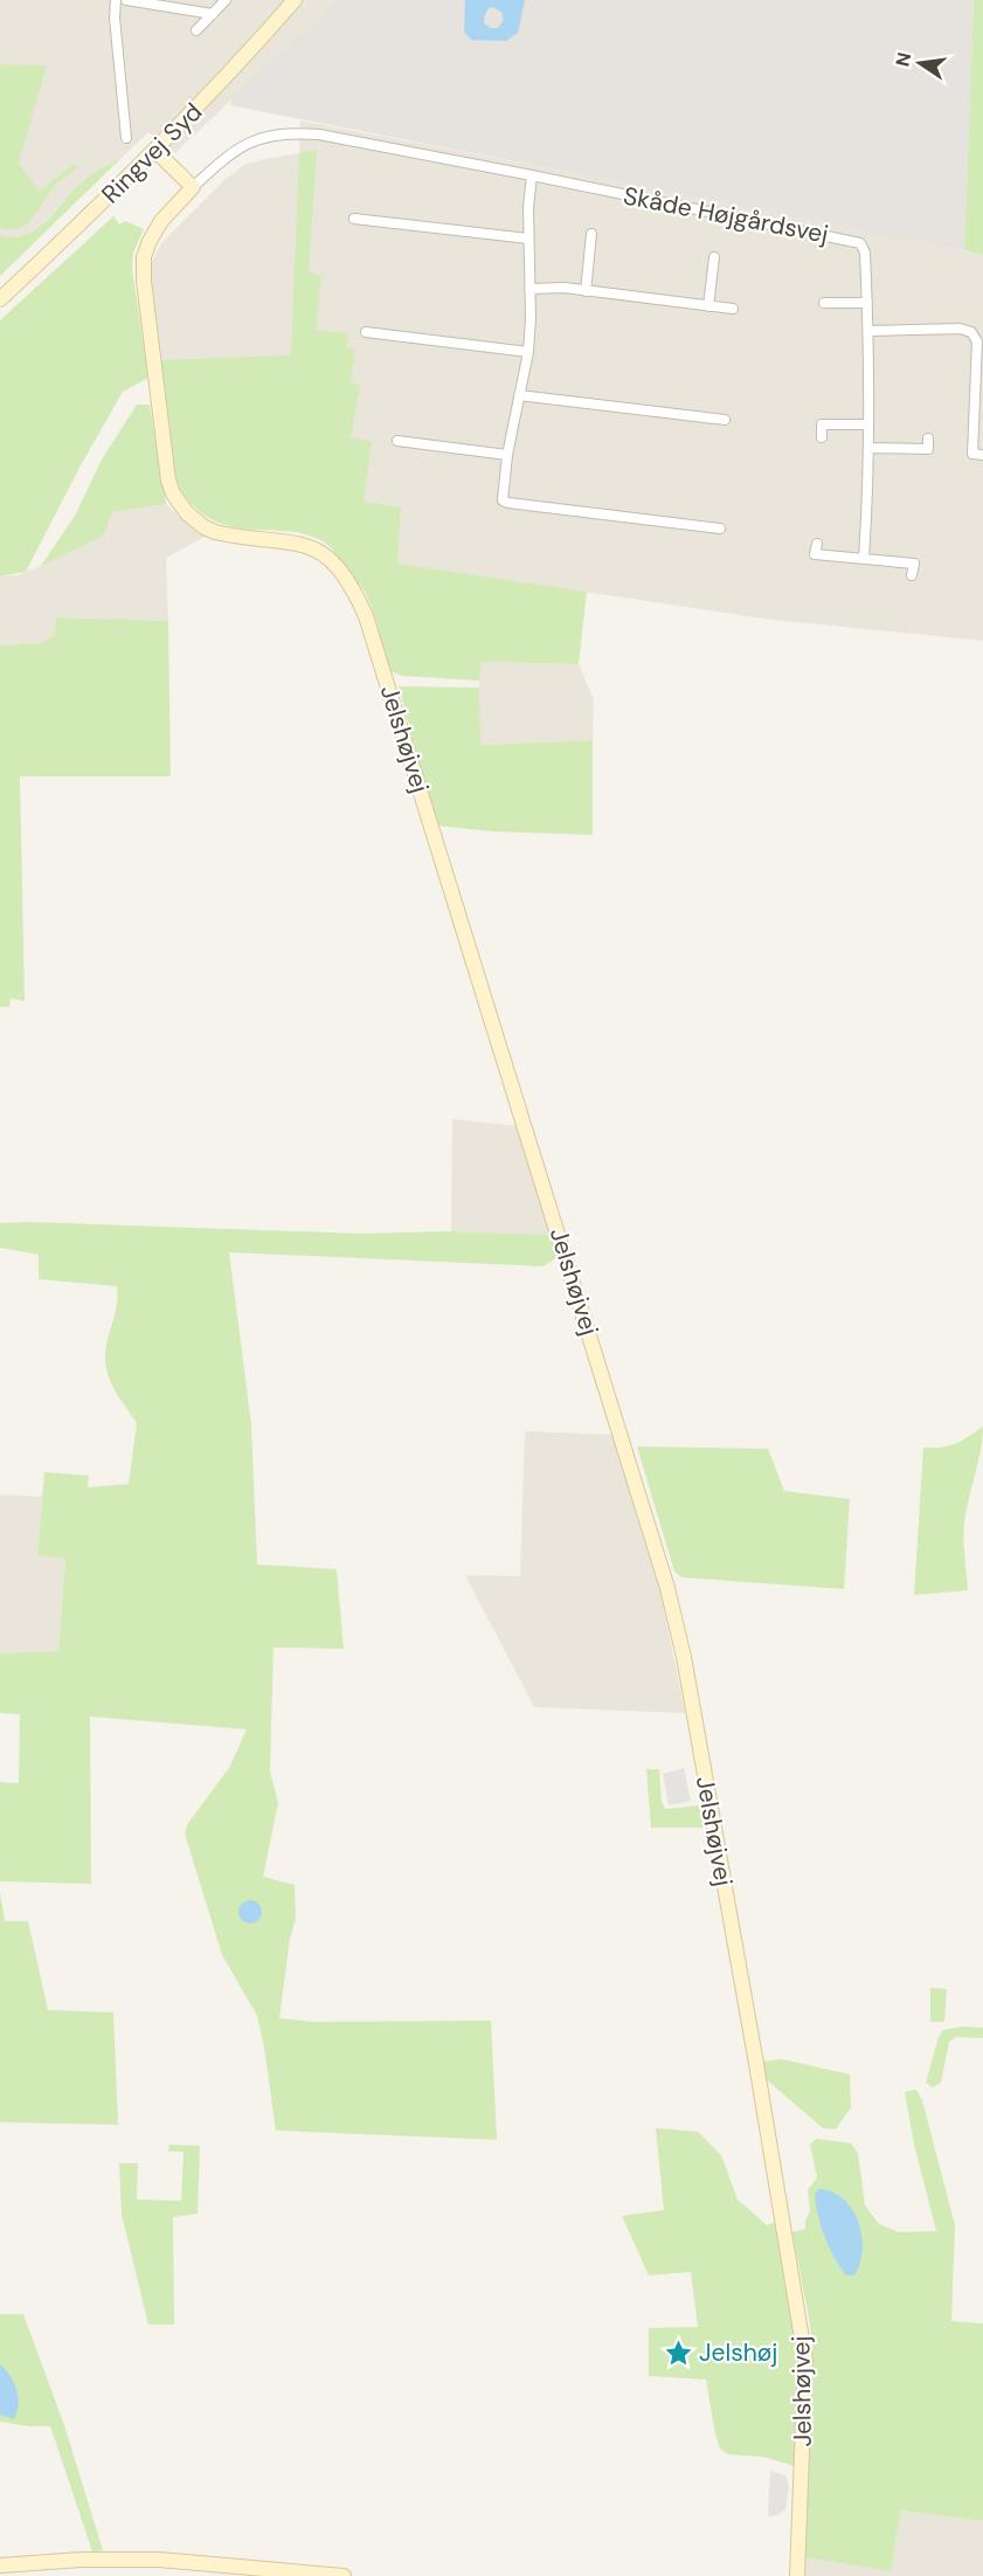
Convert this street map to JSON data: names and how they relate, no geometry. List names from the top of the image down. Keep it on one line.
{"streets":{"street":["Ringvej Syd","Skåde Højgårdsvej","Jelshøjvej"]},"crossings":[["Skåde Højgårdsvej","Jelshøjvej"]],"places":{"place":["Jelshøj"]},"north":"left"}
